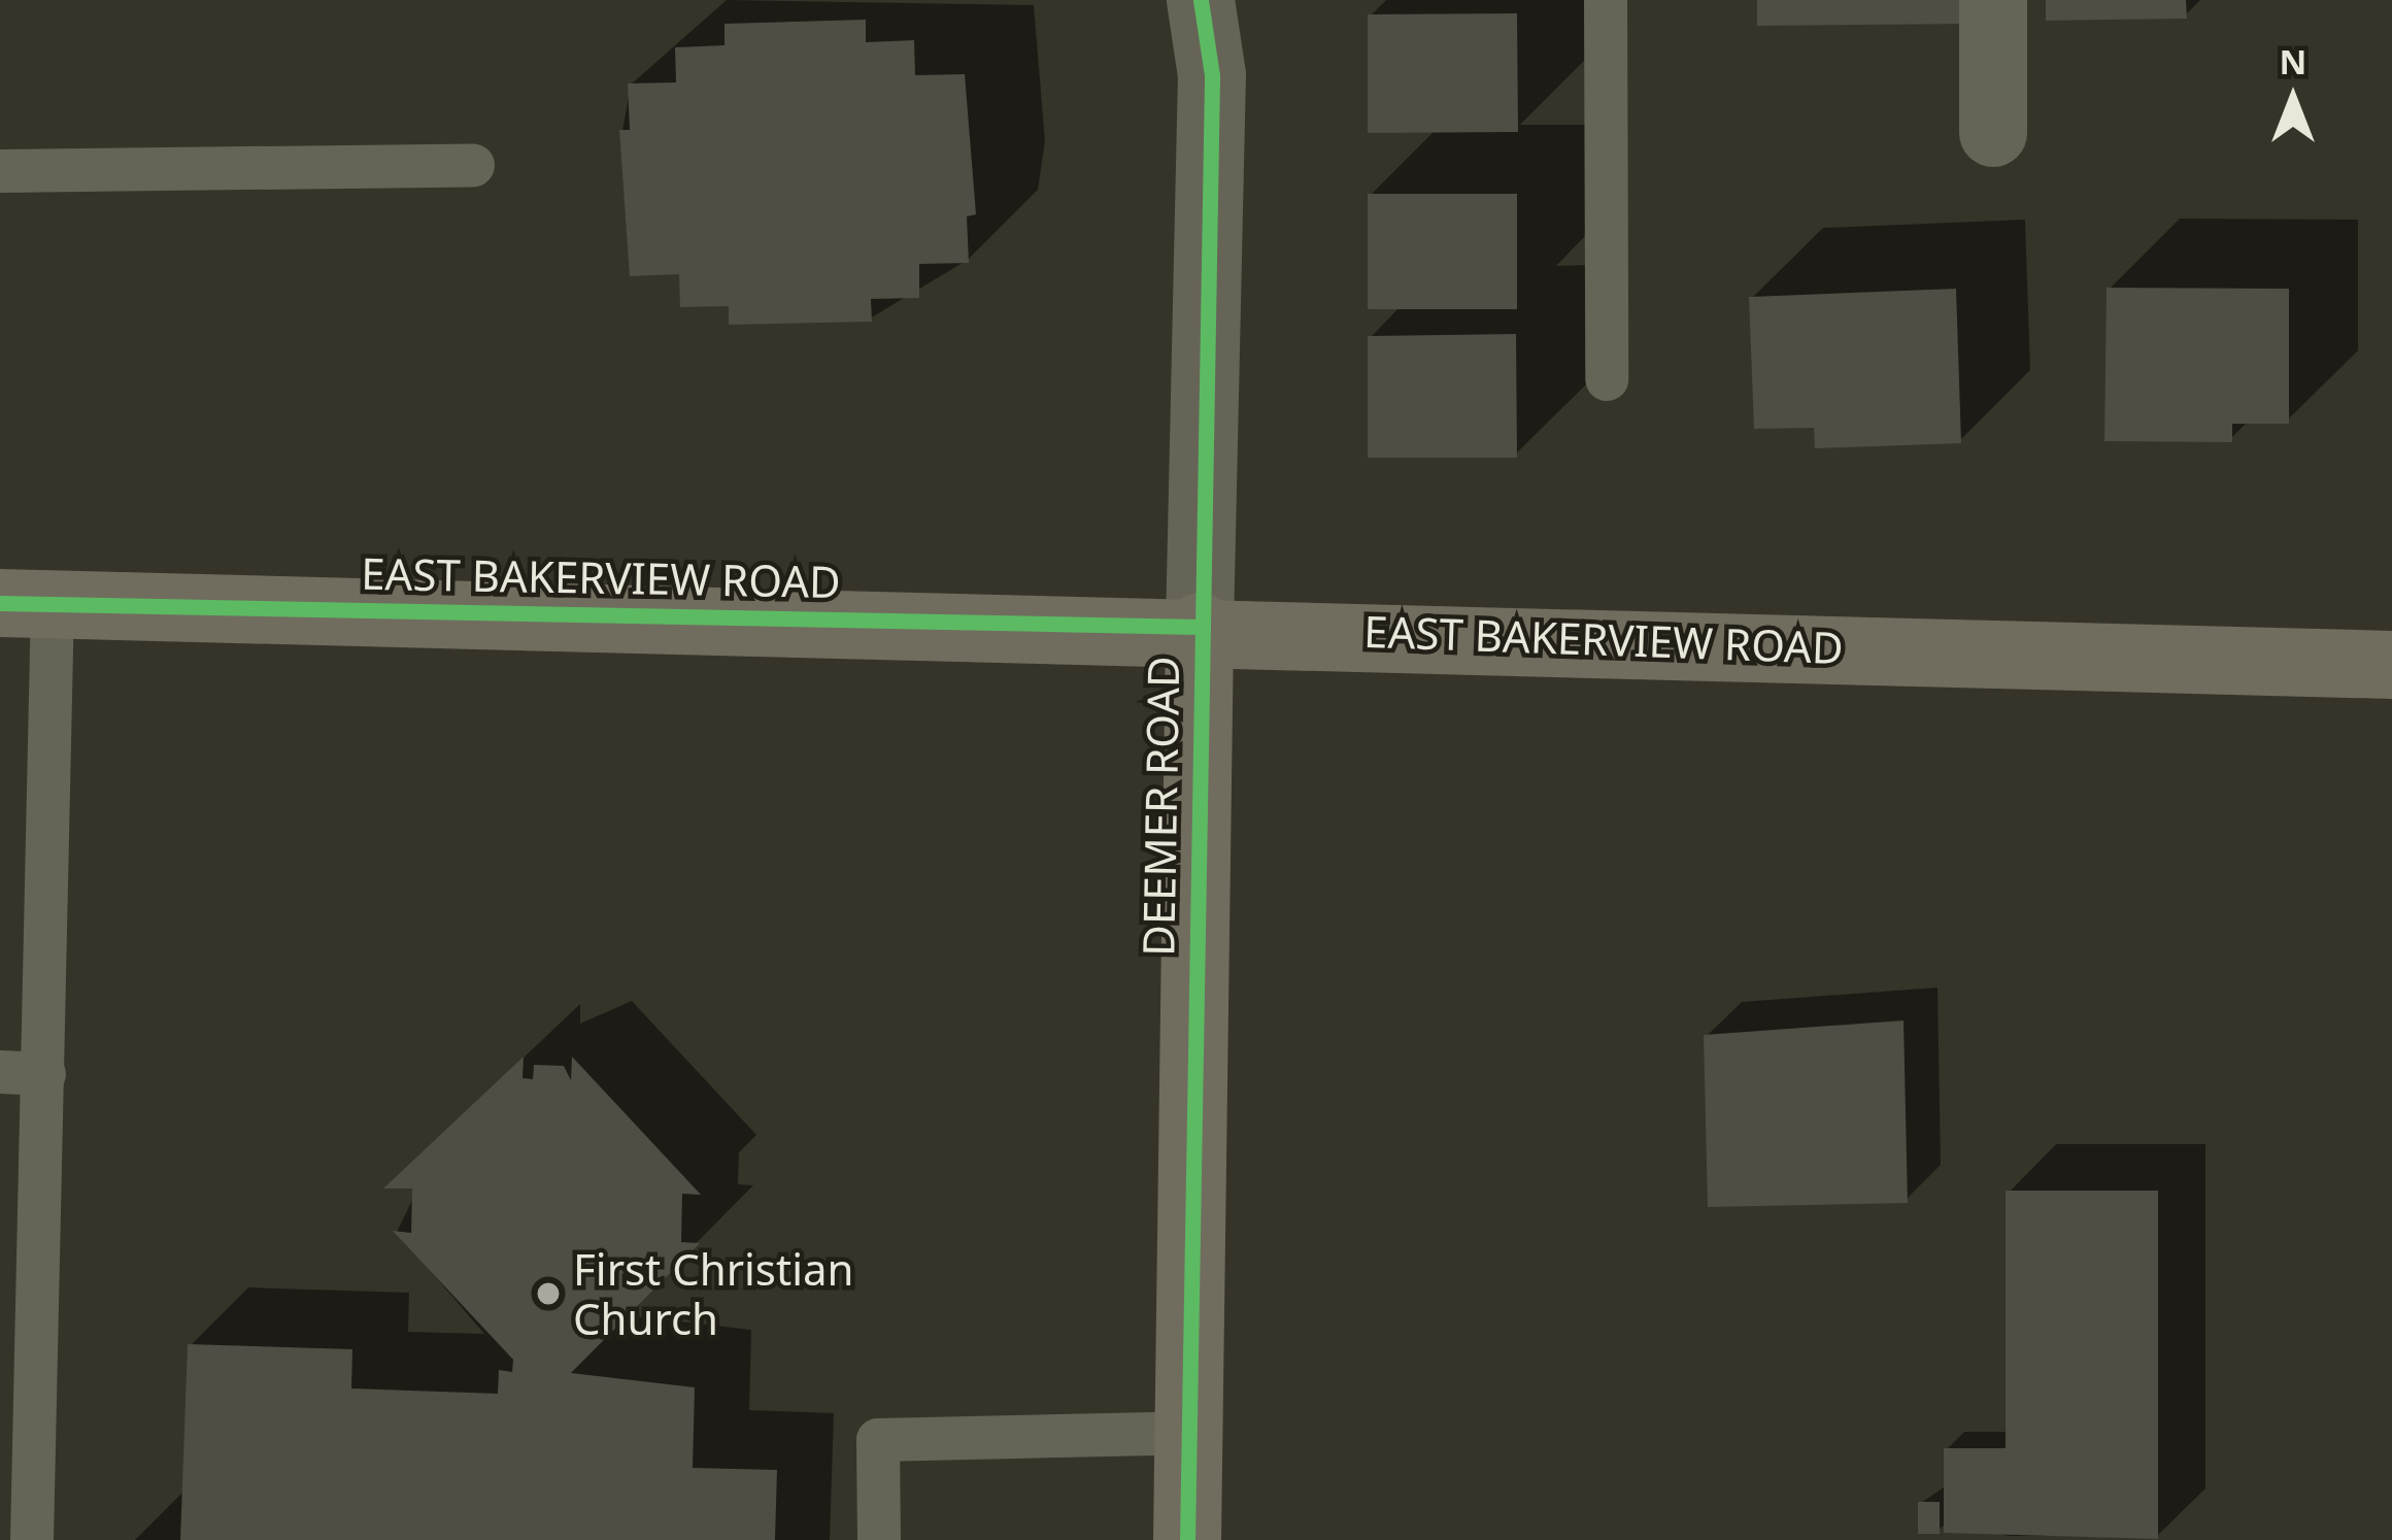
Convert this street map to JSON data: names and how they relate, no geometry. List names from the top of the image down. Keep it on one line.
{"streets":{"main road":["EAST BAKERVIEW ROAD","DEEMER ROAD"]},"crossings":[["EAST BAKERVIEW ROAD","DEEMER ROAD"]],"places":["First Christian Church"],"north":"top"}
